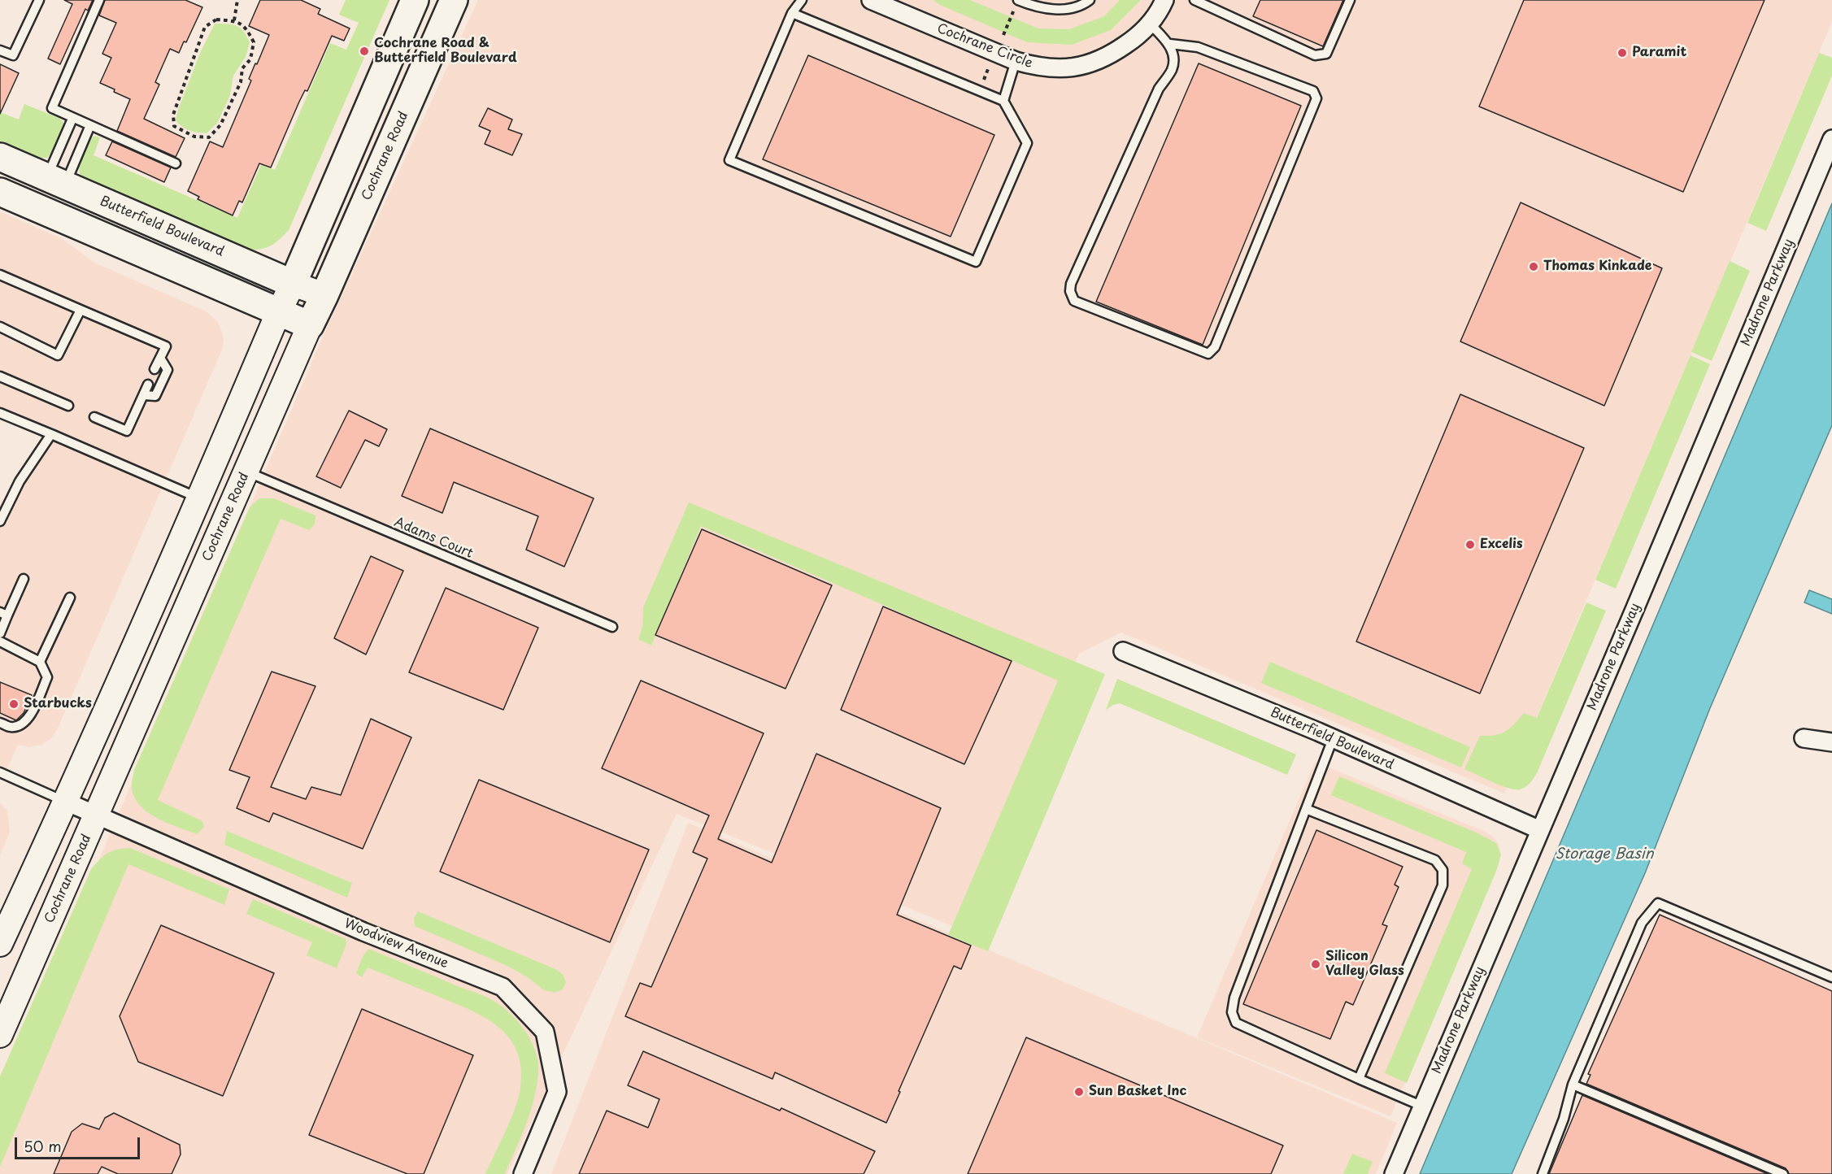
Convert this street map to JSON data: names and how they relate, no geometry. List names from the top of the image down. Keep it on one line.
{"streets":{"main road":["Cochrane Road","Butterfield Boulevard"],"street":["Cochrane Circle","Madrone Parkway","Woodview Avenue"],"lane":["Adams Court"]},"crossings":[["Cochrane Road","Butterfield Boulevard"],["Cochrane Road","Adams Court"],["Cochrane Road","Woodview Avenue"],["Butterfield Boulevard","Madrone Parkway"]],"water":["Storage Basin"],"places":["Cochrane Road & Butterfield Boulevard","Paramit","Thomas Kinkade","Excelis","Starbucks","Silicon Valley Glass","Sun Basket Inc"],"scale_bar":"50 m"}
